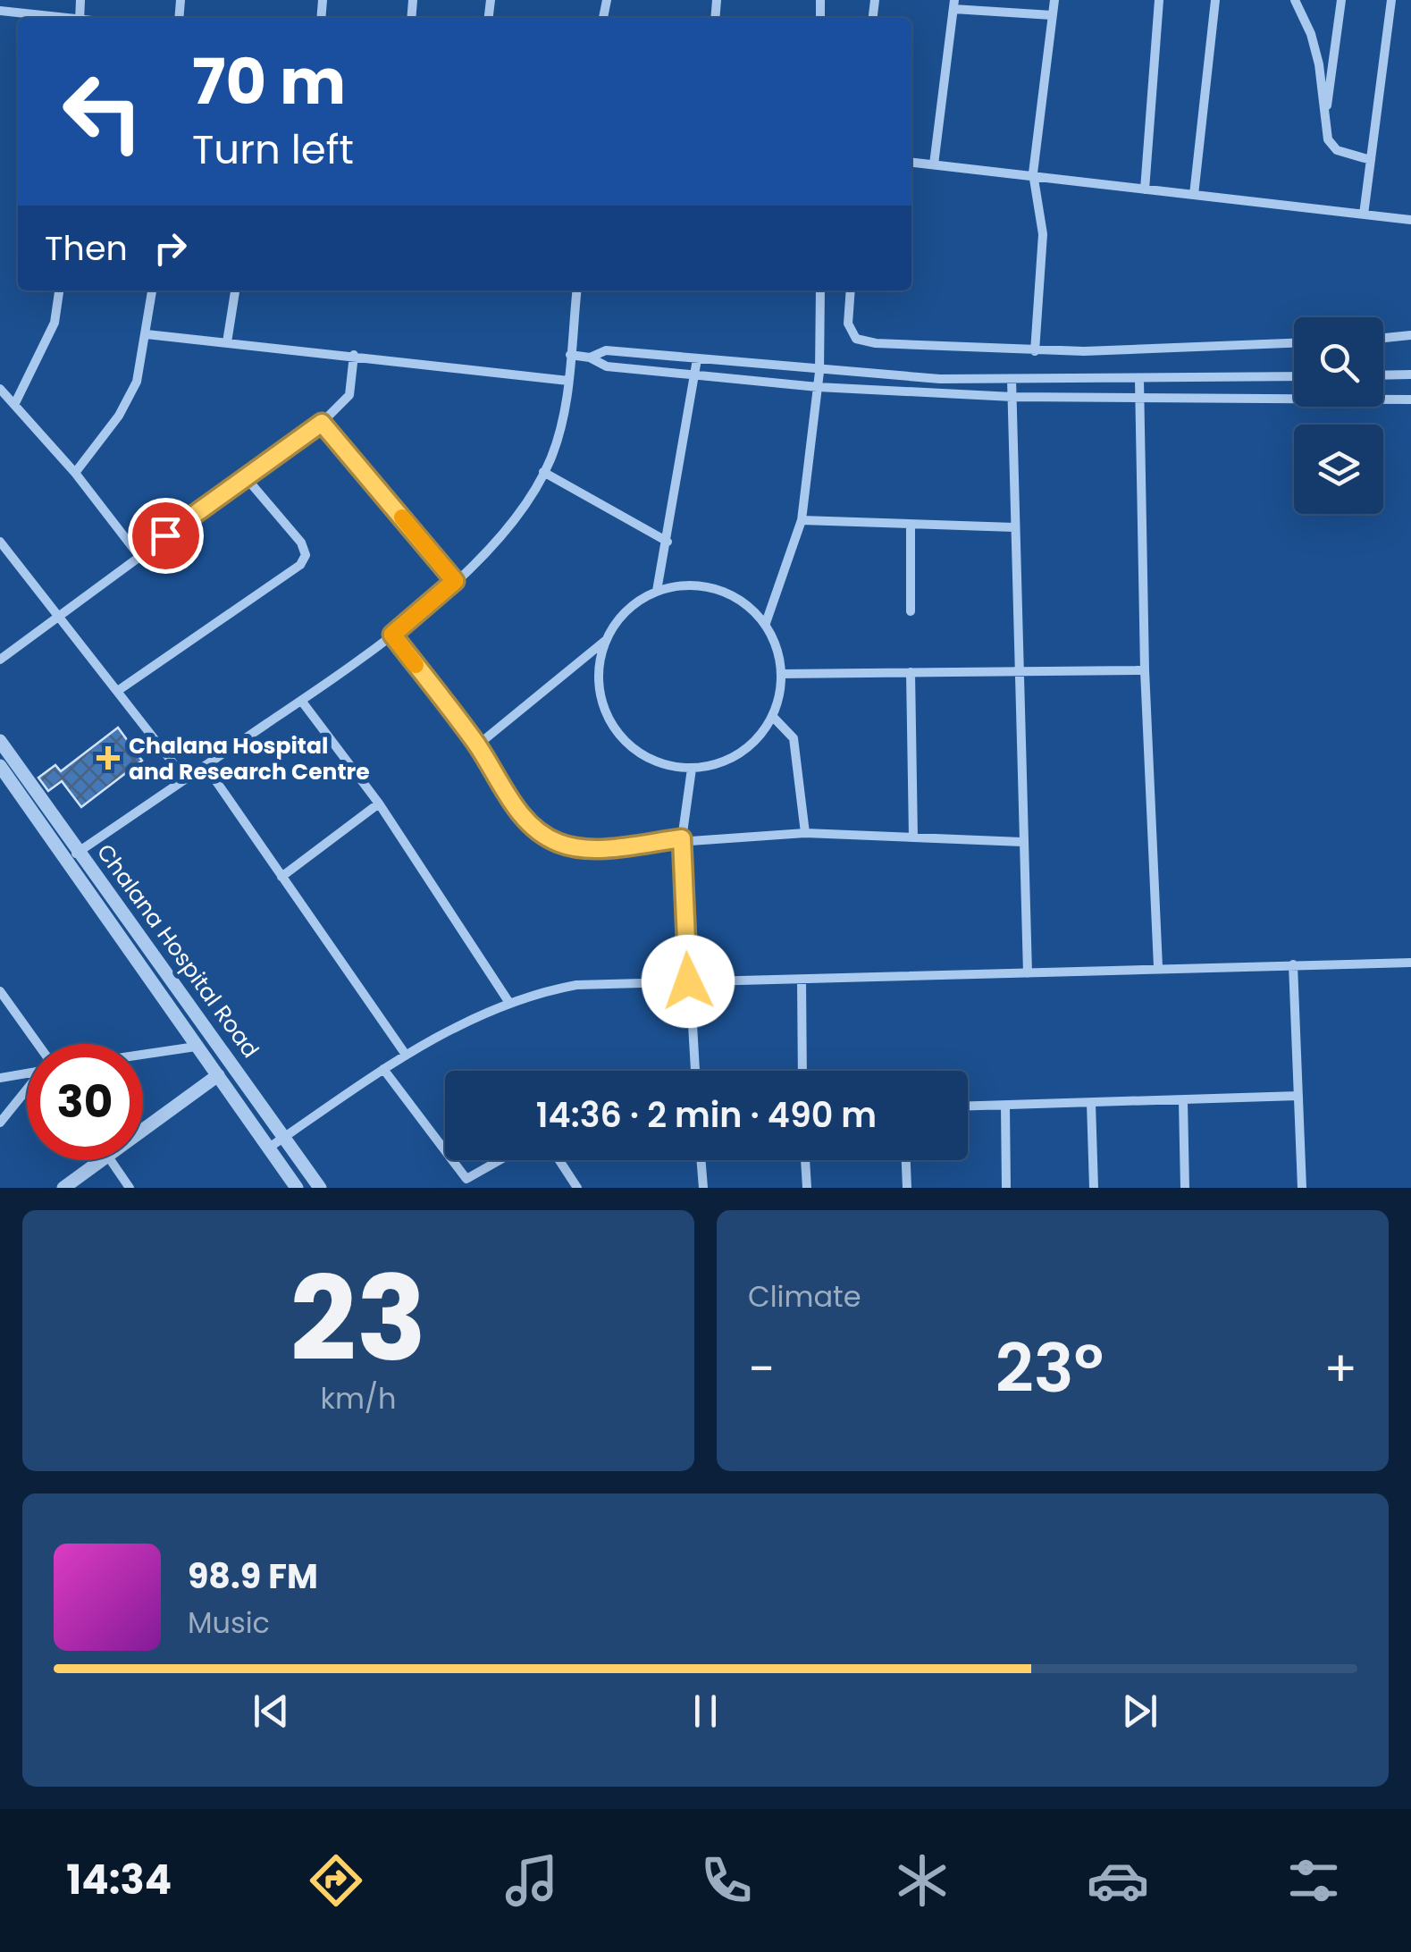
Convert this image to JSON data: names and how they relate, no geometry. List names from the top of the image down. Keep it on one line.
{"streets":{"street":["Chalana Hospital Road"]},"places":{"health":["Chalana Hospital and Research Centre"]},"page":{"turn":["70 m","Turn left"],"then":"Then","limit":"30","trip":"14:36 · 2 min · 490 m","tile":[["23","km/h"],"Climate"],"heat":["−","23°","+"],"song":["98.9 FM","Music"],"tabs":"14:34"}}
